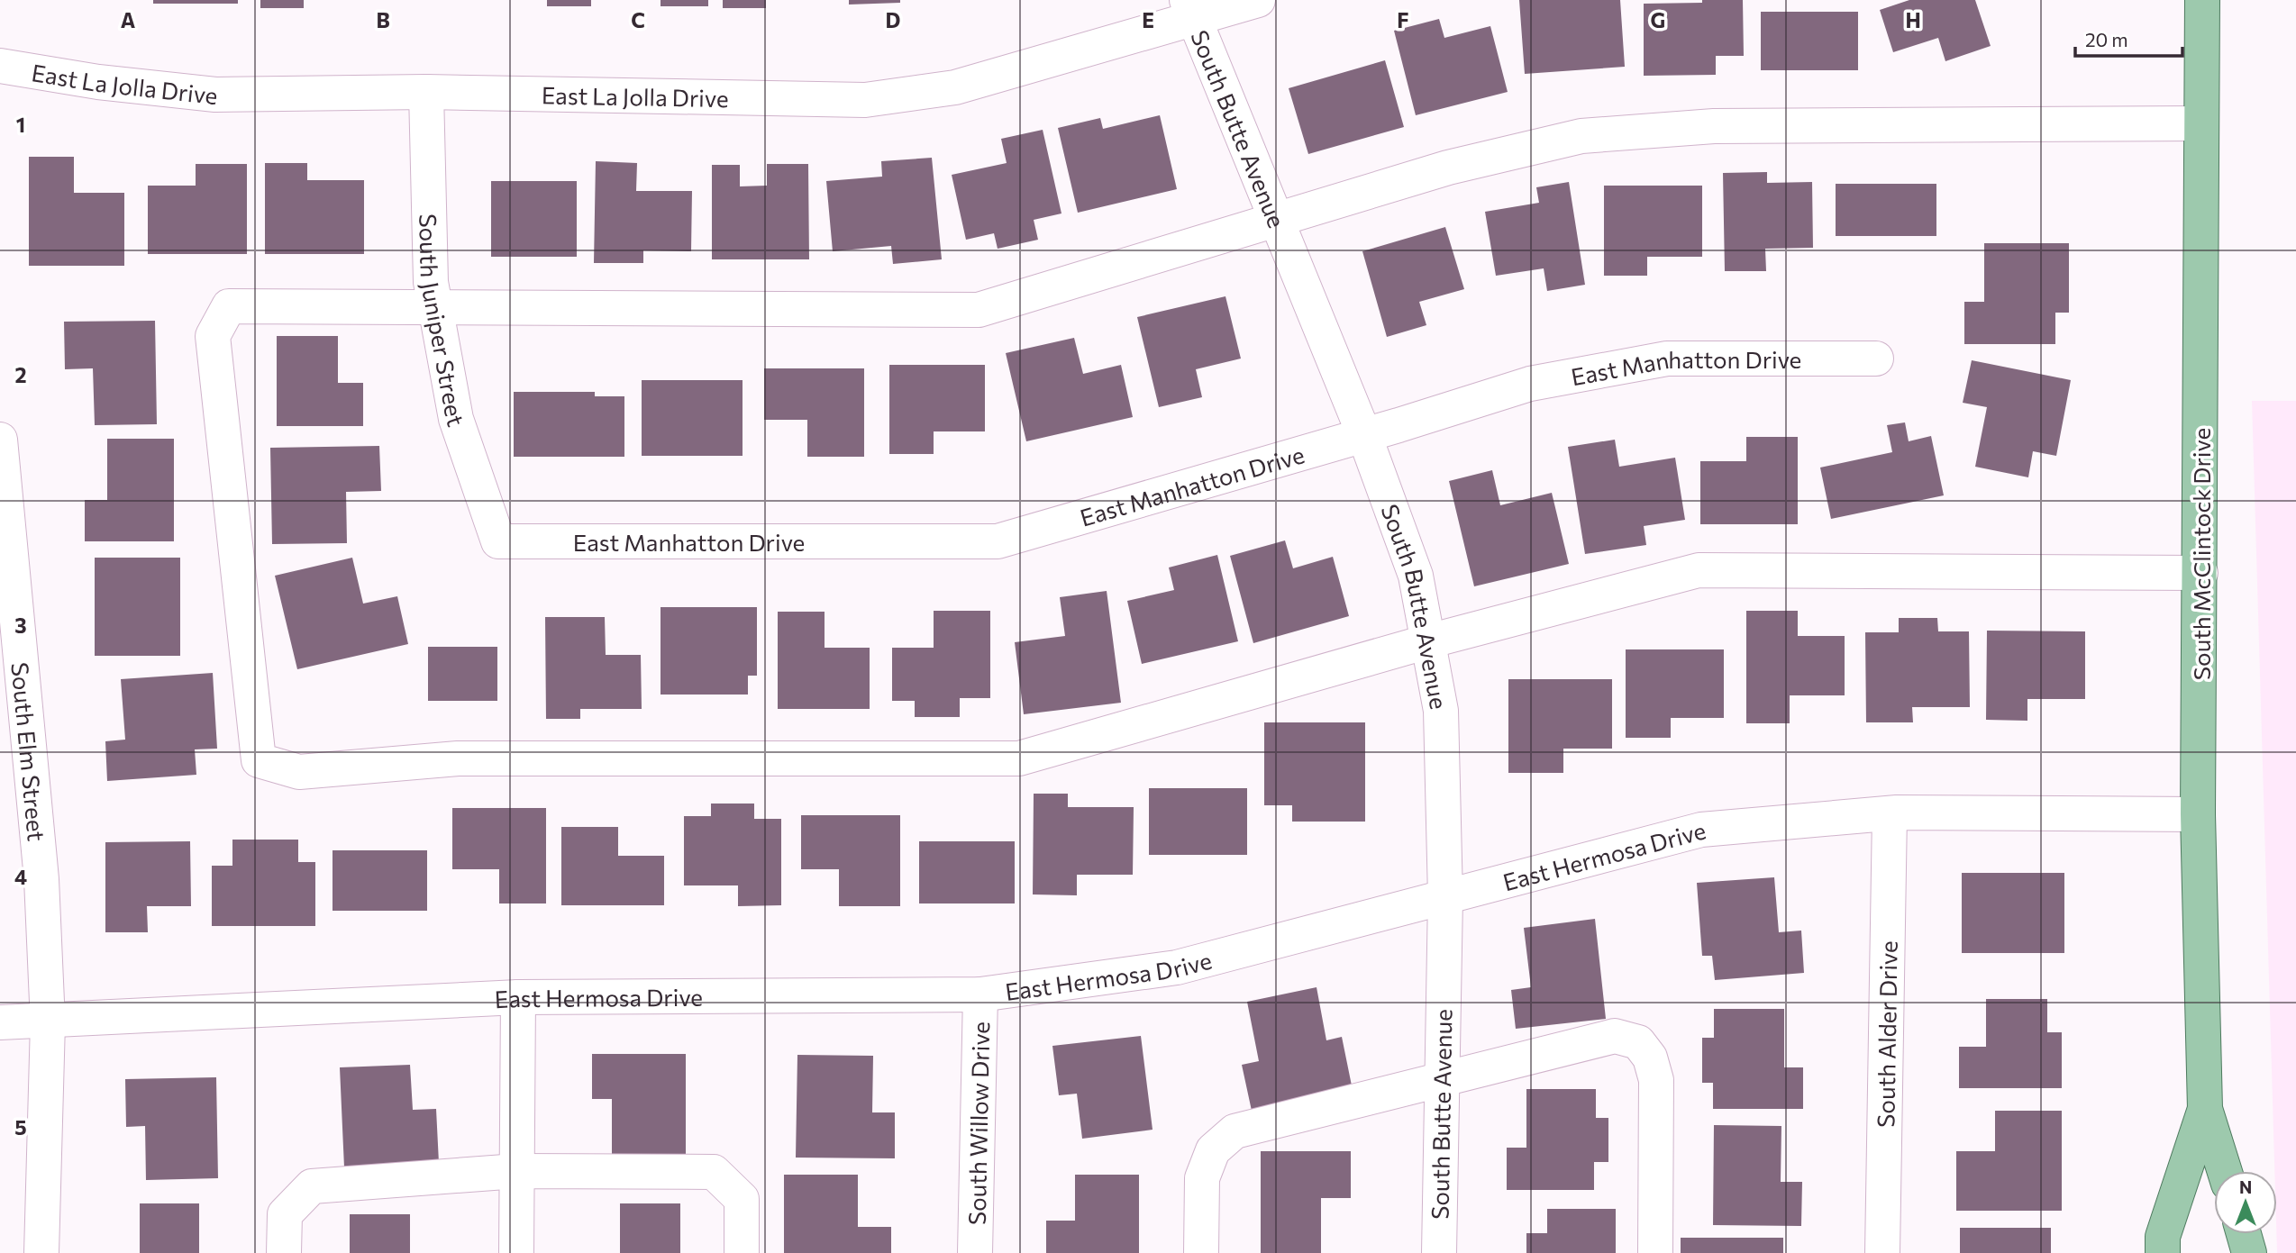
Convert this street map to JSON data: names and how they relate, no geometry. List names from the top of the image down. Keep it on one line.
{"streets":{"main road":["South McClintock Drive"],"street":["East La Jolla Drive","South Butte Avenue","South Juniper Street","East Manhatton Drive","South Elm Street","East Hermosa Drive","South Alder Drive","South Willow Drive"]},"crossings":[["East La Jolla Drive","South Butte Avenue"],["East La Jolla Drive","South Juniper Street"],["South Butte Avenue","East Manhatton Drive"],["South Butte Avenue","East Hermosa Drive"],["South Juniper Street","East Manhatton Drive"],["South McClintock Drive","East Hermosa Drive"],["South Elm Street","East Hermosa Drive"],["East Hermosa Drive","South Alder Drive"],["East Hermosa Drive","South Willow Drive"]],"scale_bar":"20 m","north":"top","grid":{"columns":["A","B","C","D","E","F","G","H"],"rows":["1","2","3","4","5"]}}
